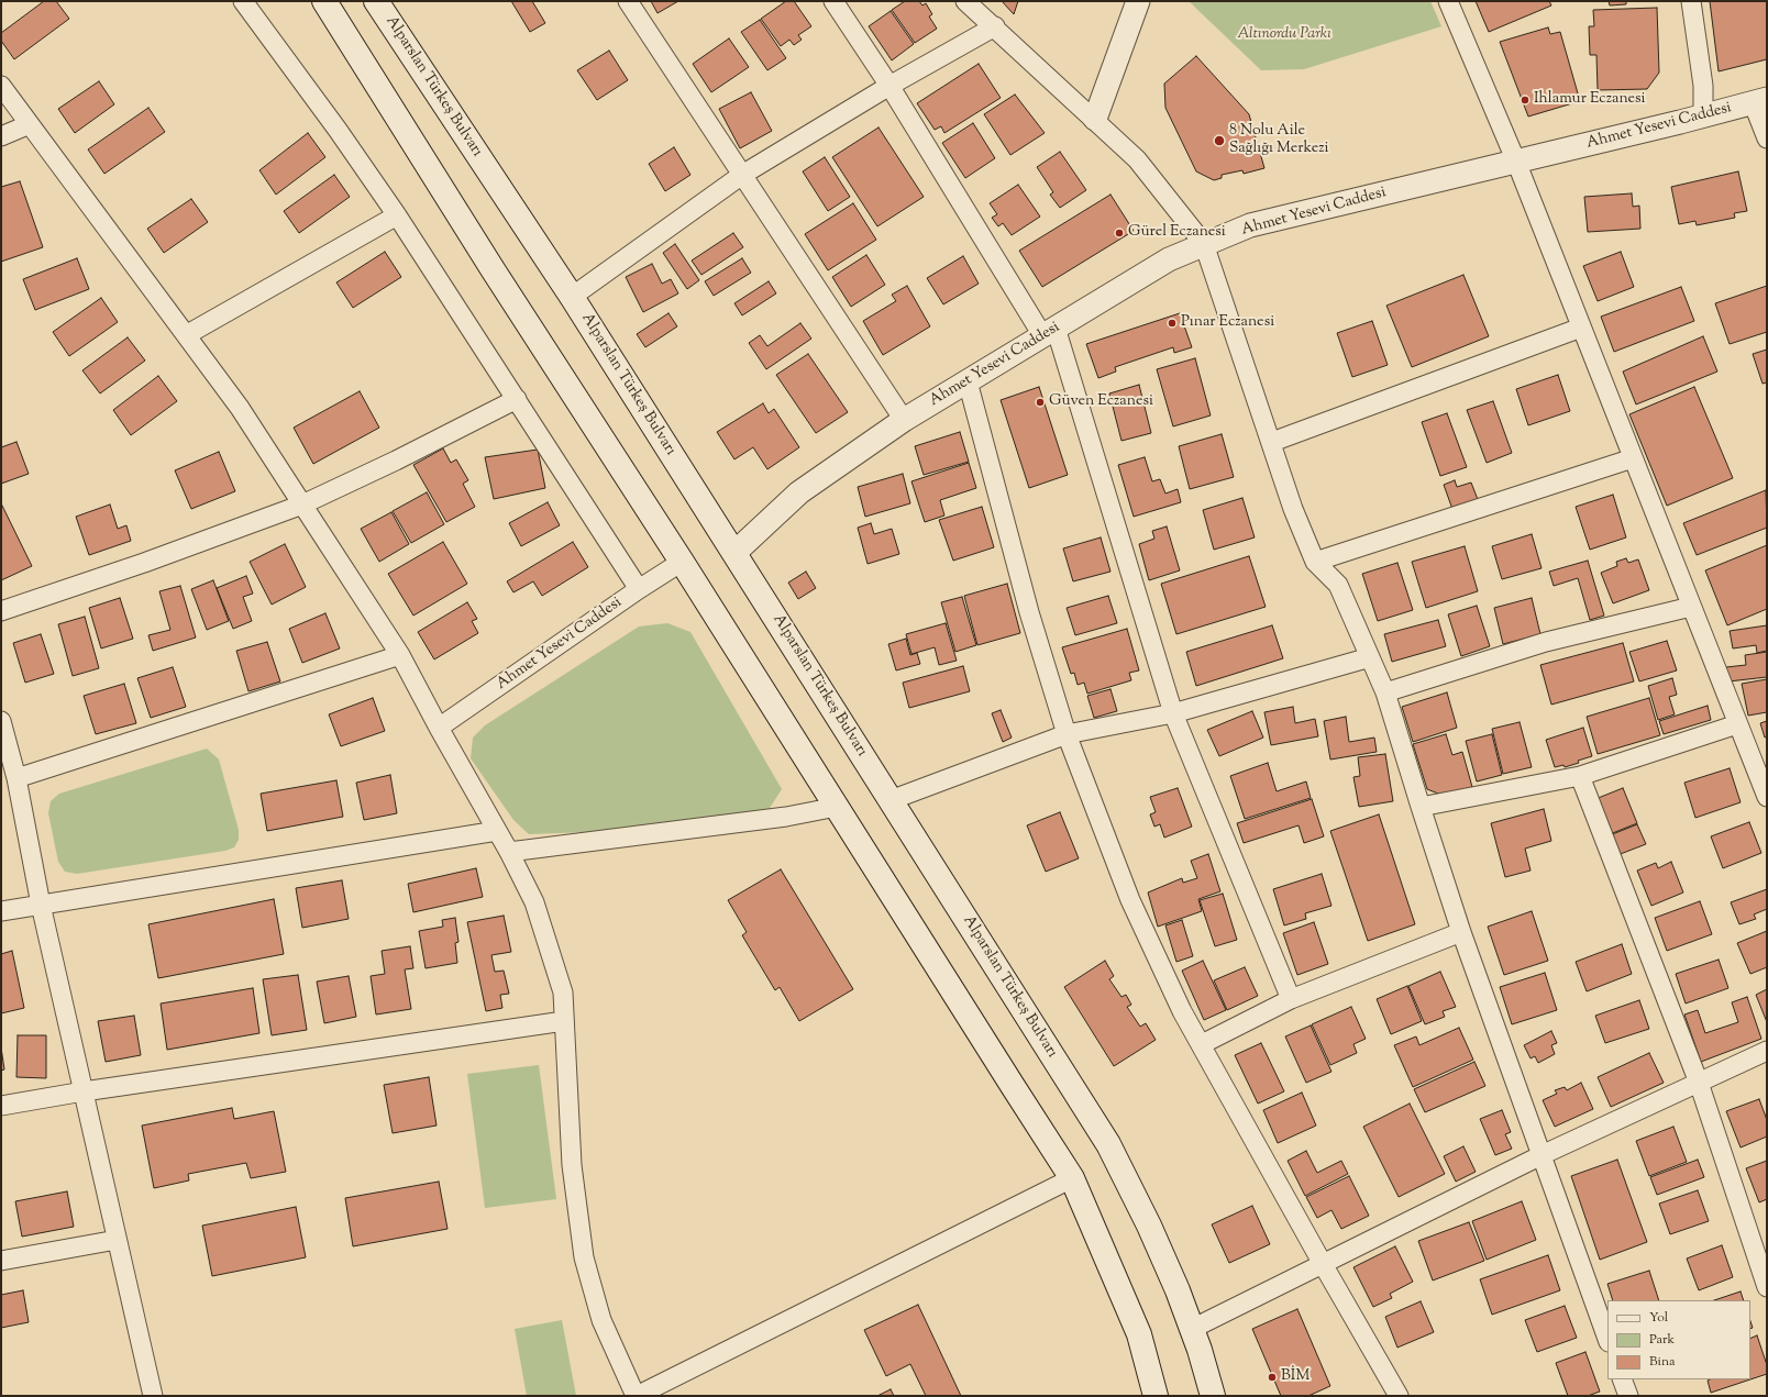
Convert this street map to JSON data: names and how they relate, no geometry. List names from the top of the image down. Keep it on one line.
{"streets":{"main road":["Alparslan Türkeş Bulvarı"],"street":["Ahmet Yesevi Caddesi"]},"crossings":[["Alparslan Türkeş Bulvarı","Ahmet Yesevi Caddesi"]],"parks":["Altınordu Parkı"],"places":["Ihlamur Eczanesi","8 Nolu Aile Sağlığı Merkezi","Gürel Eczanesi","Pınar Eczanesi","Güven Eczanesi","BİM"],"legend":["Yol","Park","Bina"]}
